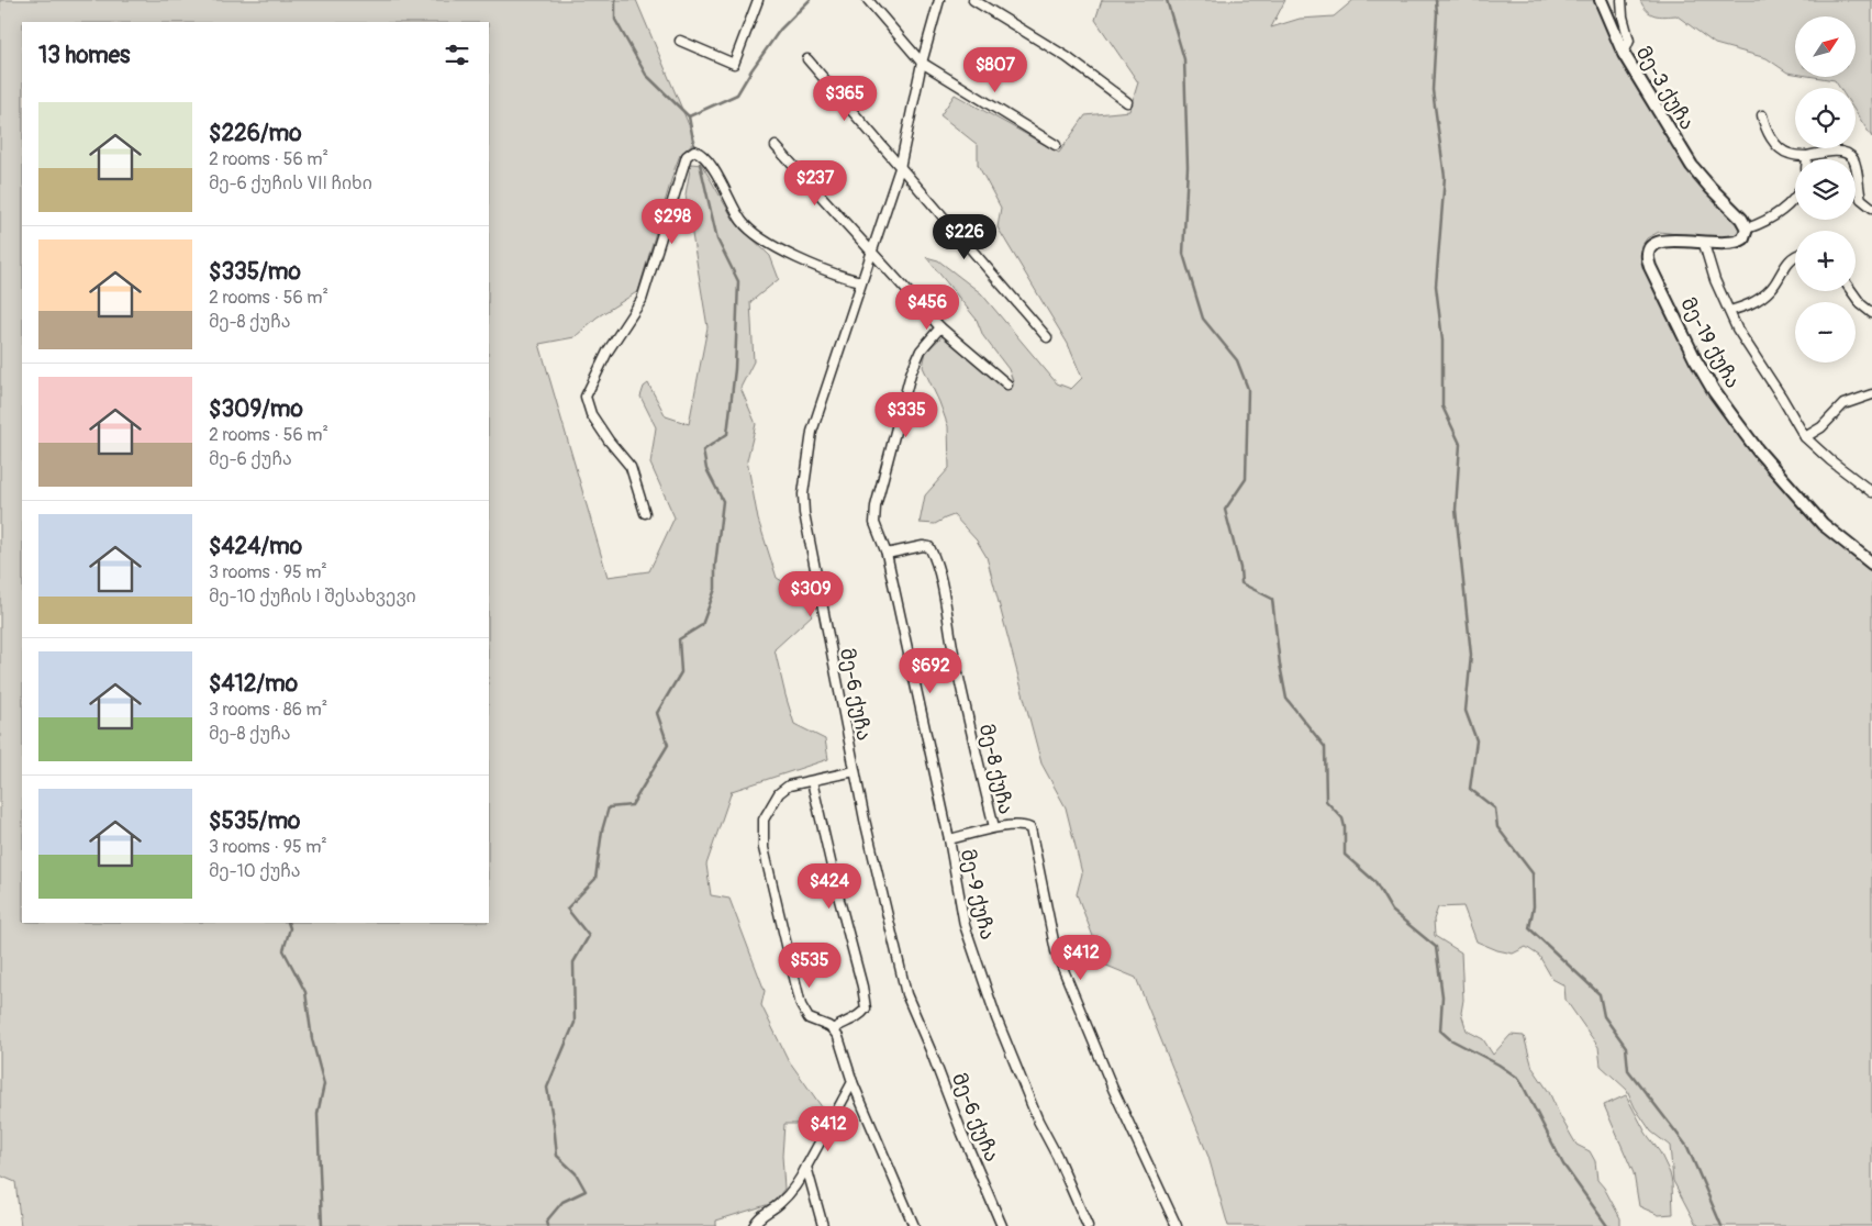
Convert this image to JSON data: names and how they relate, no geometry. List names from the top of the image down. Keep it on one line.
{"streets":{"street":["მე-3 ქუჩა","მე-19 ქუჩა","მე-6 ქუჩა","მე-8 ქუჩა","მე-9 ქუჩა"]},"crossings":[["მე-3 ქუჩა","მე-19 ქუჩა"],["მე-8 ქუჩა","მე-9 ქუჩა"]],"north":"top right","page":{"map_buttons":["+","−"],"heading":"13 homes","price":["$807","$365","$237","$298","$226","$456","$335","$309","$692","$424","$412","$535","$412"],"list":[{"name":"$226/mo","note":"2 rooms · 56 m² · მე-6 ქუჩის VII ჩიხი"},{"name":"$335/mo","note":"2 rooms · 56 m² · მე-8 ქუჩა"},{"name":"$309/mo","note":"2 rooms · 56 m² · მე-6 ქუჩა"},{"name":"$424/mo","note":"3 rooms · 95 m² · მე-10 ქუჩის I შესახვევი"},{"name":"$412/mo","note":"3 rooms · 86 m² · მე-8 ქუჩა"},{"name":"$535/mo","note":"3 rooms · 95 m² · მე-10 ქუჩა"}]}}
